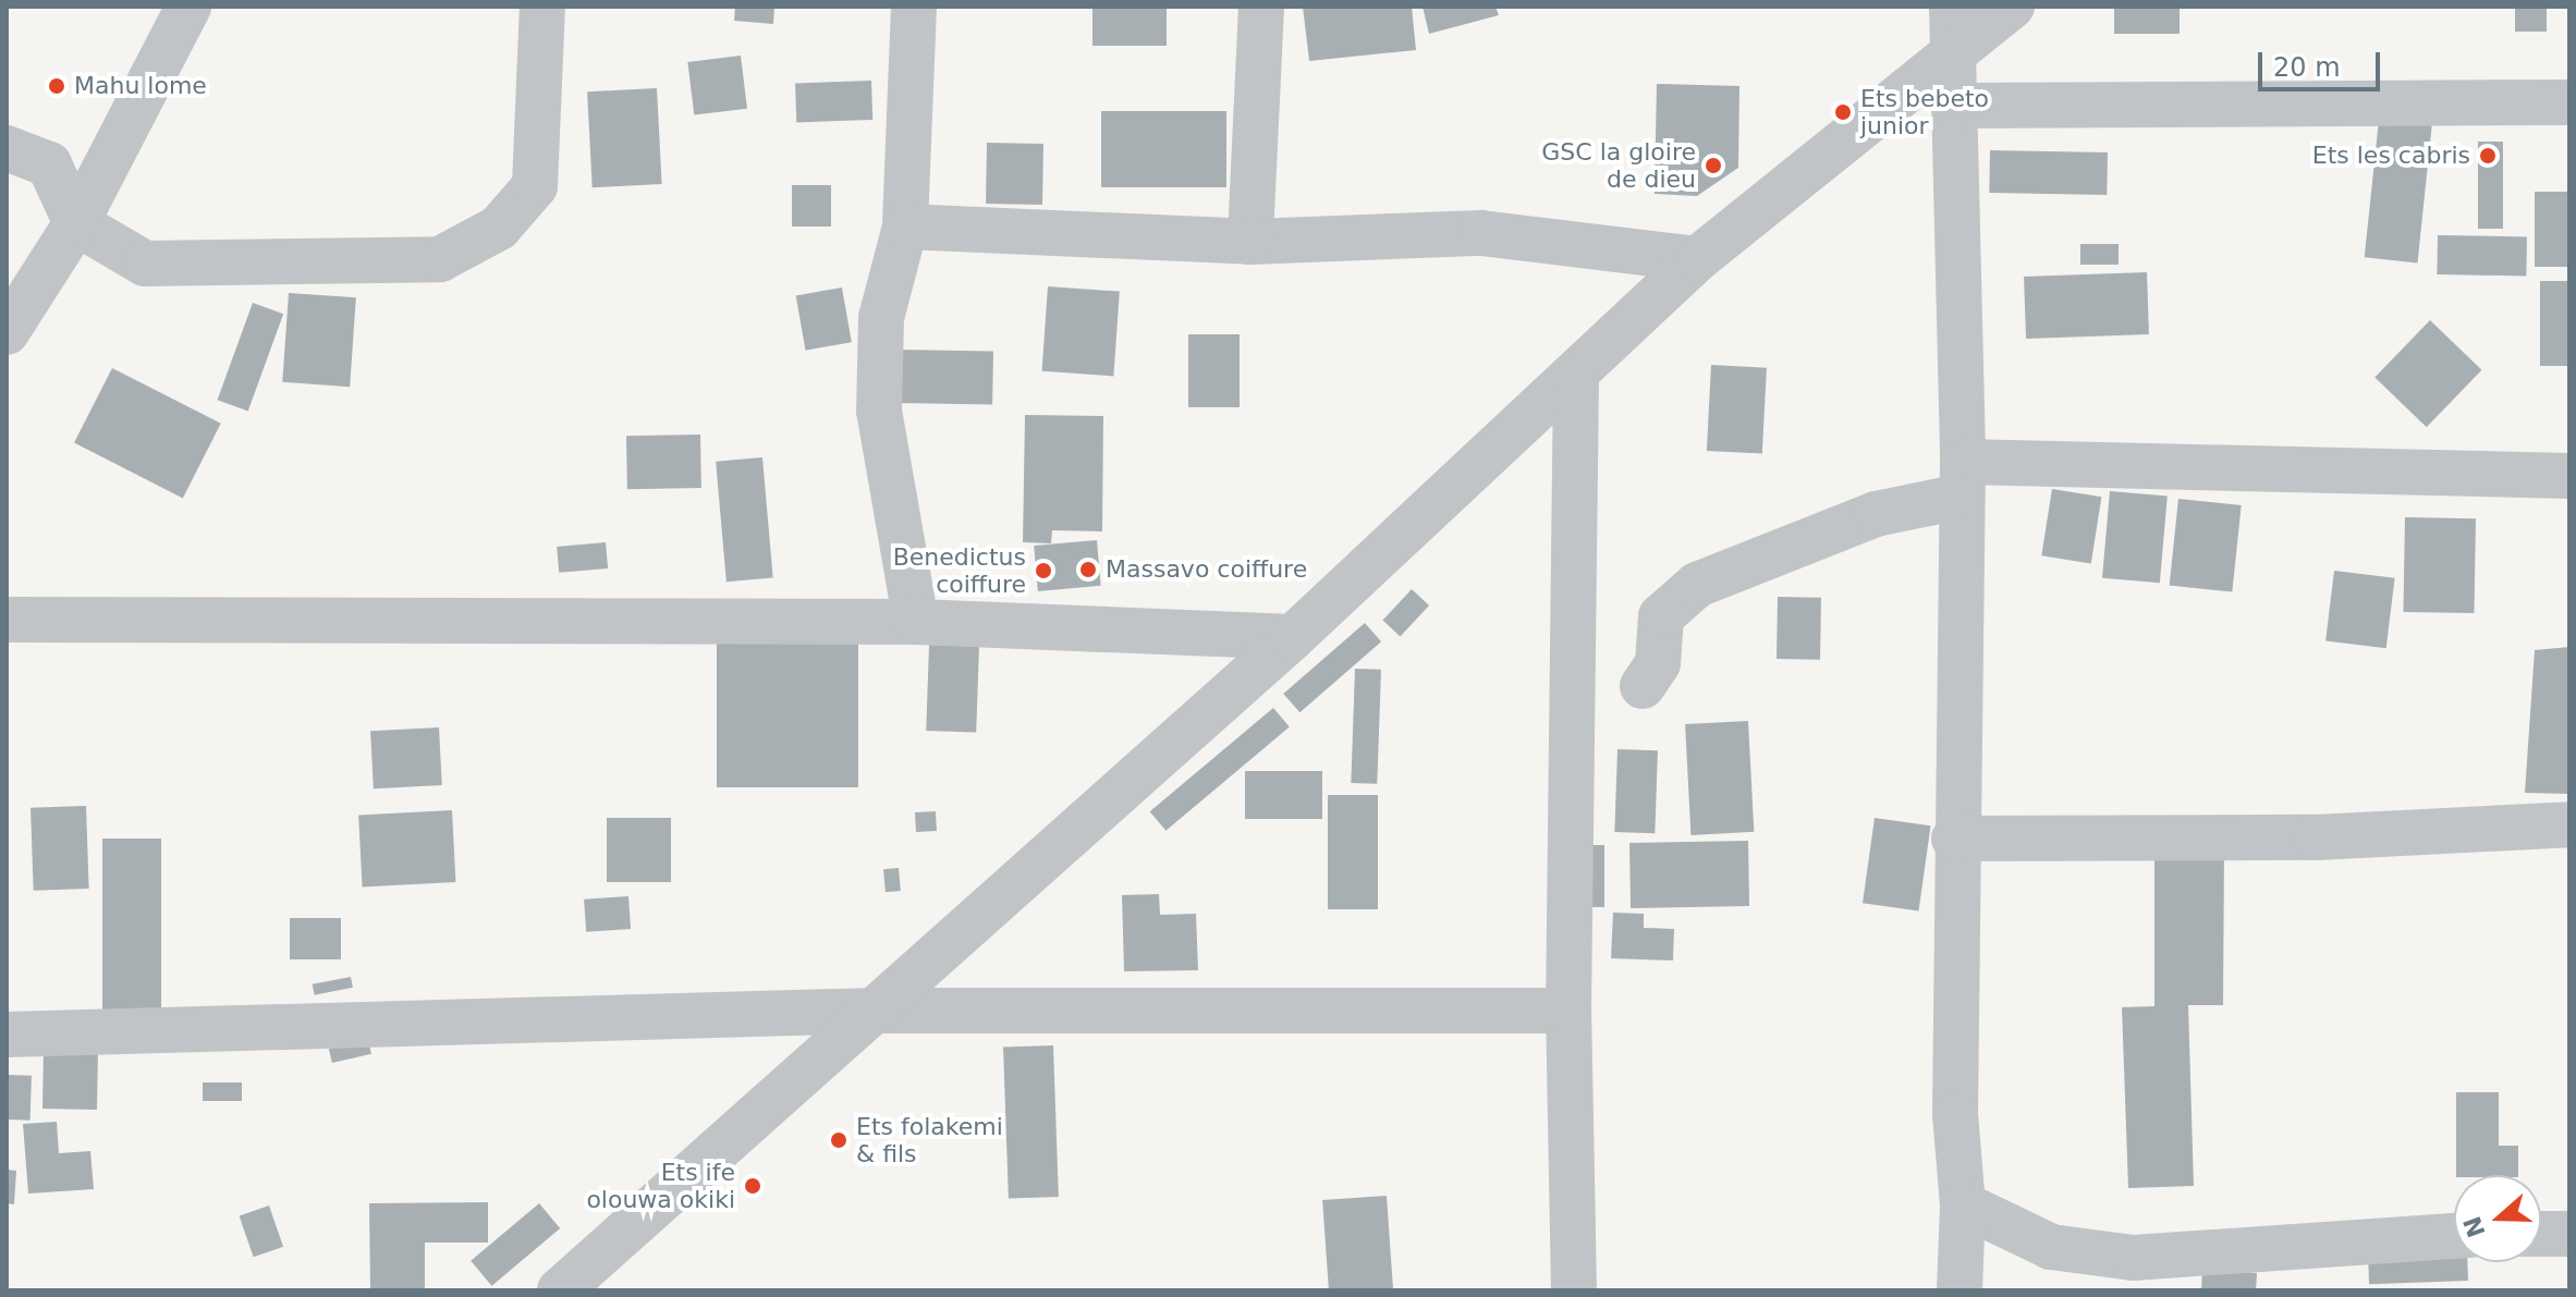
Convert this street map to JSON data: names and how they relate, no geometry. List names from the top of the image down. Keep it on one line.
{"places":["Mahu lome","Ets bebeto junior","Ets les cabris","GSC la gloire de dieu","Massavo coiffure","Benedictus coiffure","Ets folakemi & fils","Ets ife olouwa okiki"],"scale_bar":"20 m","north":"left"}
